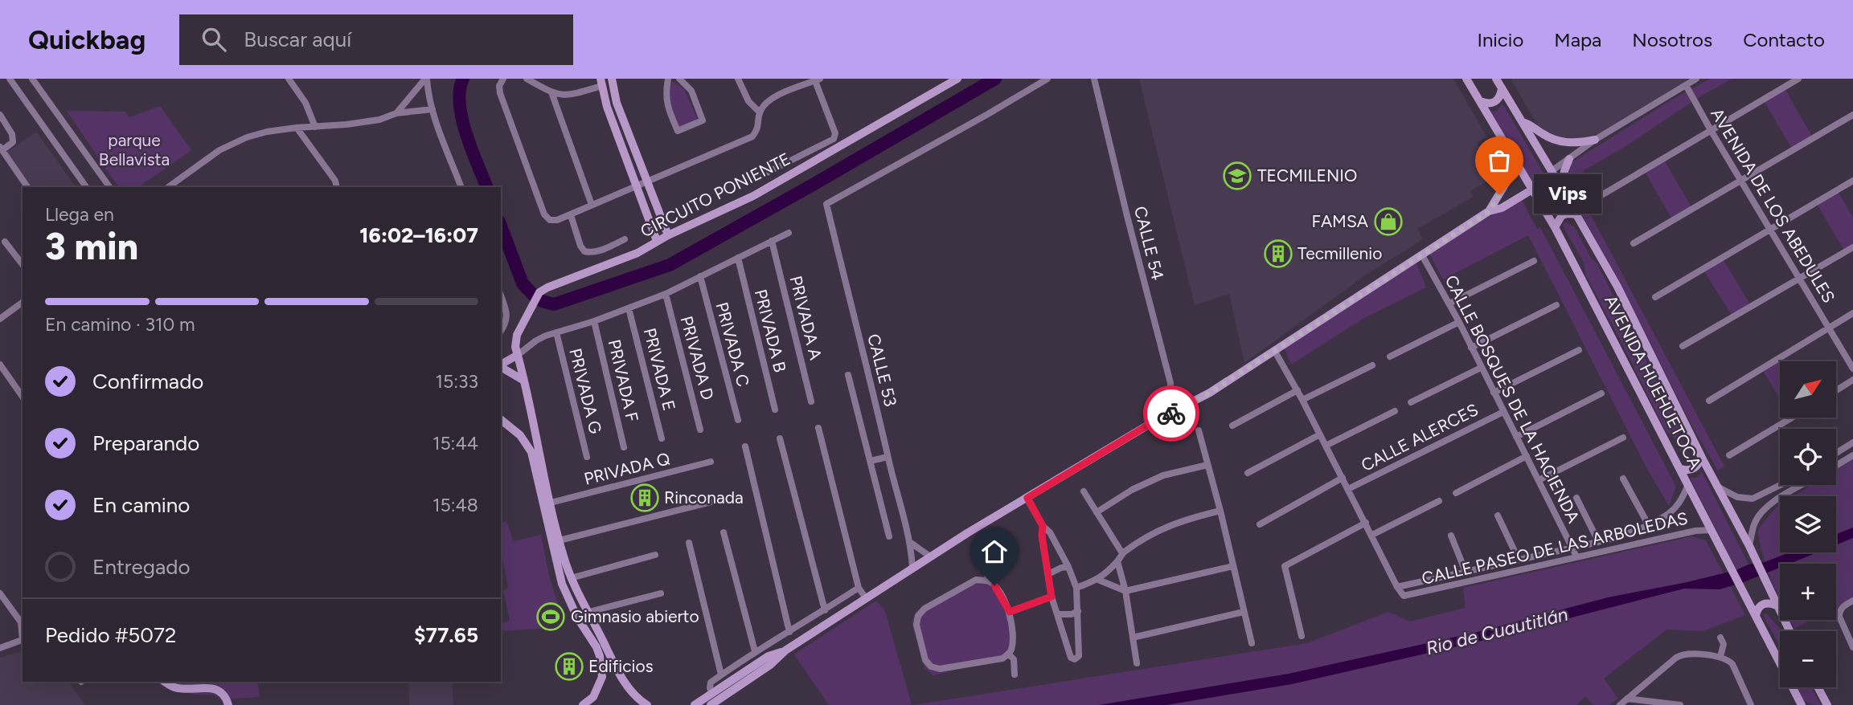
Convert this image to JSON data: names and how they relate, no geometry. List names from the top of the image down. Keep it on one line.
{"streets":{"main road":["CIRCUITO PONIENTE","AVENIDA HUEHUETOCA"],"street":["AVENIDA DE LOS ABEDULES","CALLE 54","PRIVADA A","PRIVADA B","PRIVADA C","PRIVADA D","PRIVADA E","CALLE 53","PRIVADA F","PRIVADA G","CALLE BOSQUES DE LA HACIENDA","CALLE ALERCES","PRIVADA Q","CALLE PASEO DE LAS ARBOLEDAS"]},"crossings":[["CIRCUITO PONIENTE","PRIVADA Q"],["AVENIDA HUEHUETOCA","CALLE PASEO DE LAS ARBOLEDAS"],["CALLE BOSQUES DE LA HACIENDA","CALLE ALERCES"],["CALLE BOSQUES DE LA HACIENDA","CALLE PASEO DE LAS ARBOLEDAS"]],"water":["Rio de Cuautitlán"],"parks":["parque Bellavista"],"places":{"school or university":["TECMILENIO"],"other":["Vips"],"shop":["FAMSA"],"building":["Tecmillenio","Rinconada","Edificios"],"sports":["Gimnasio abierto"]},"north":"top right","page":{"header":"Quickbag","search":"Buscar aquí","nav":["Inicio","Mapa","Nosotros","Contacto"],"bubble":"Vips","heading":["3 min","Llega en","16:02–16:07"],"panel":["Pedido #5072","$77.65"],"bar":"En camino · 310 m","list":[["Confirmado","15:33"],["Preparando","15:44"],["En camino","15:48"],"Entregado"],"map_buttons":["+","−"]}}
